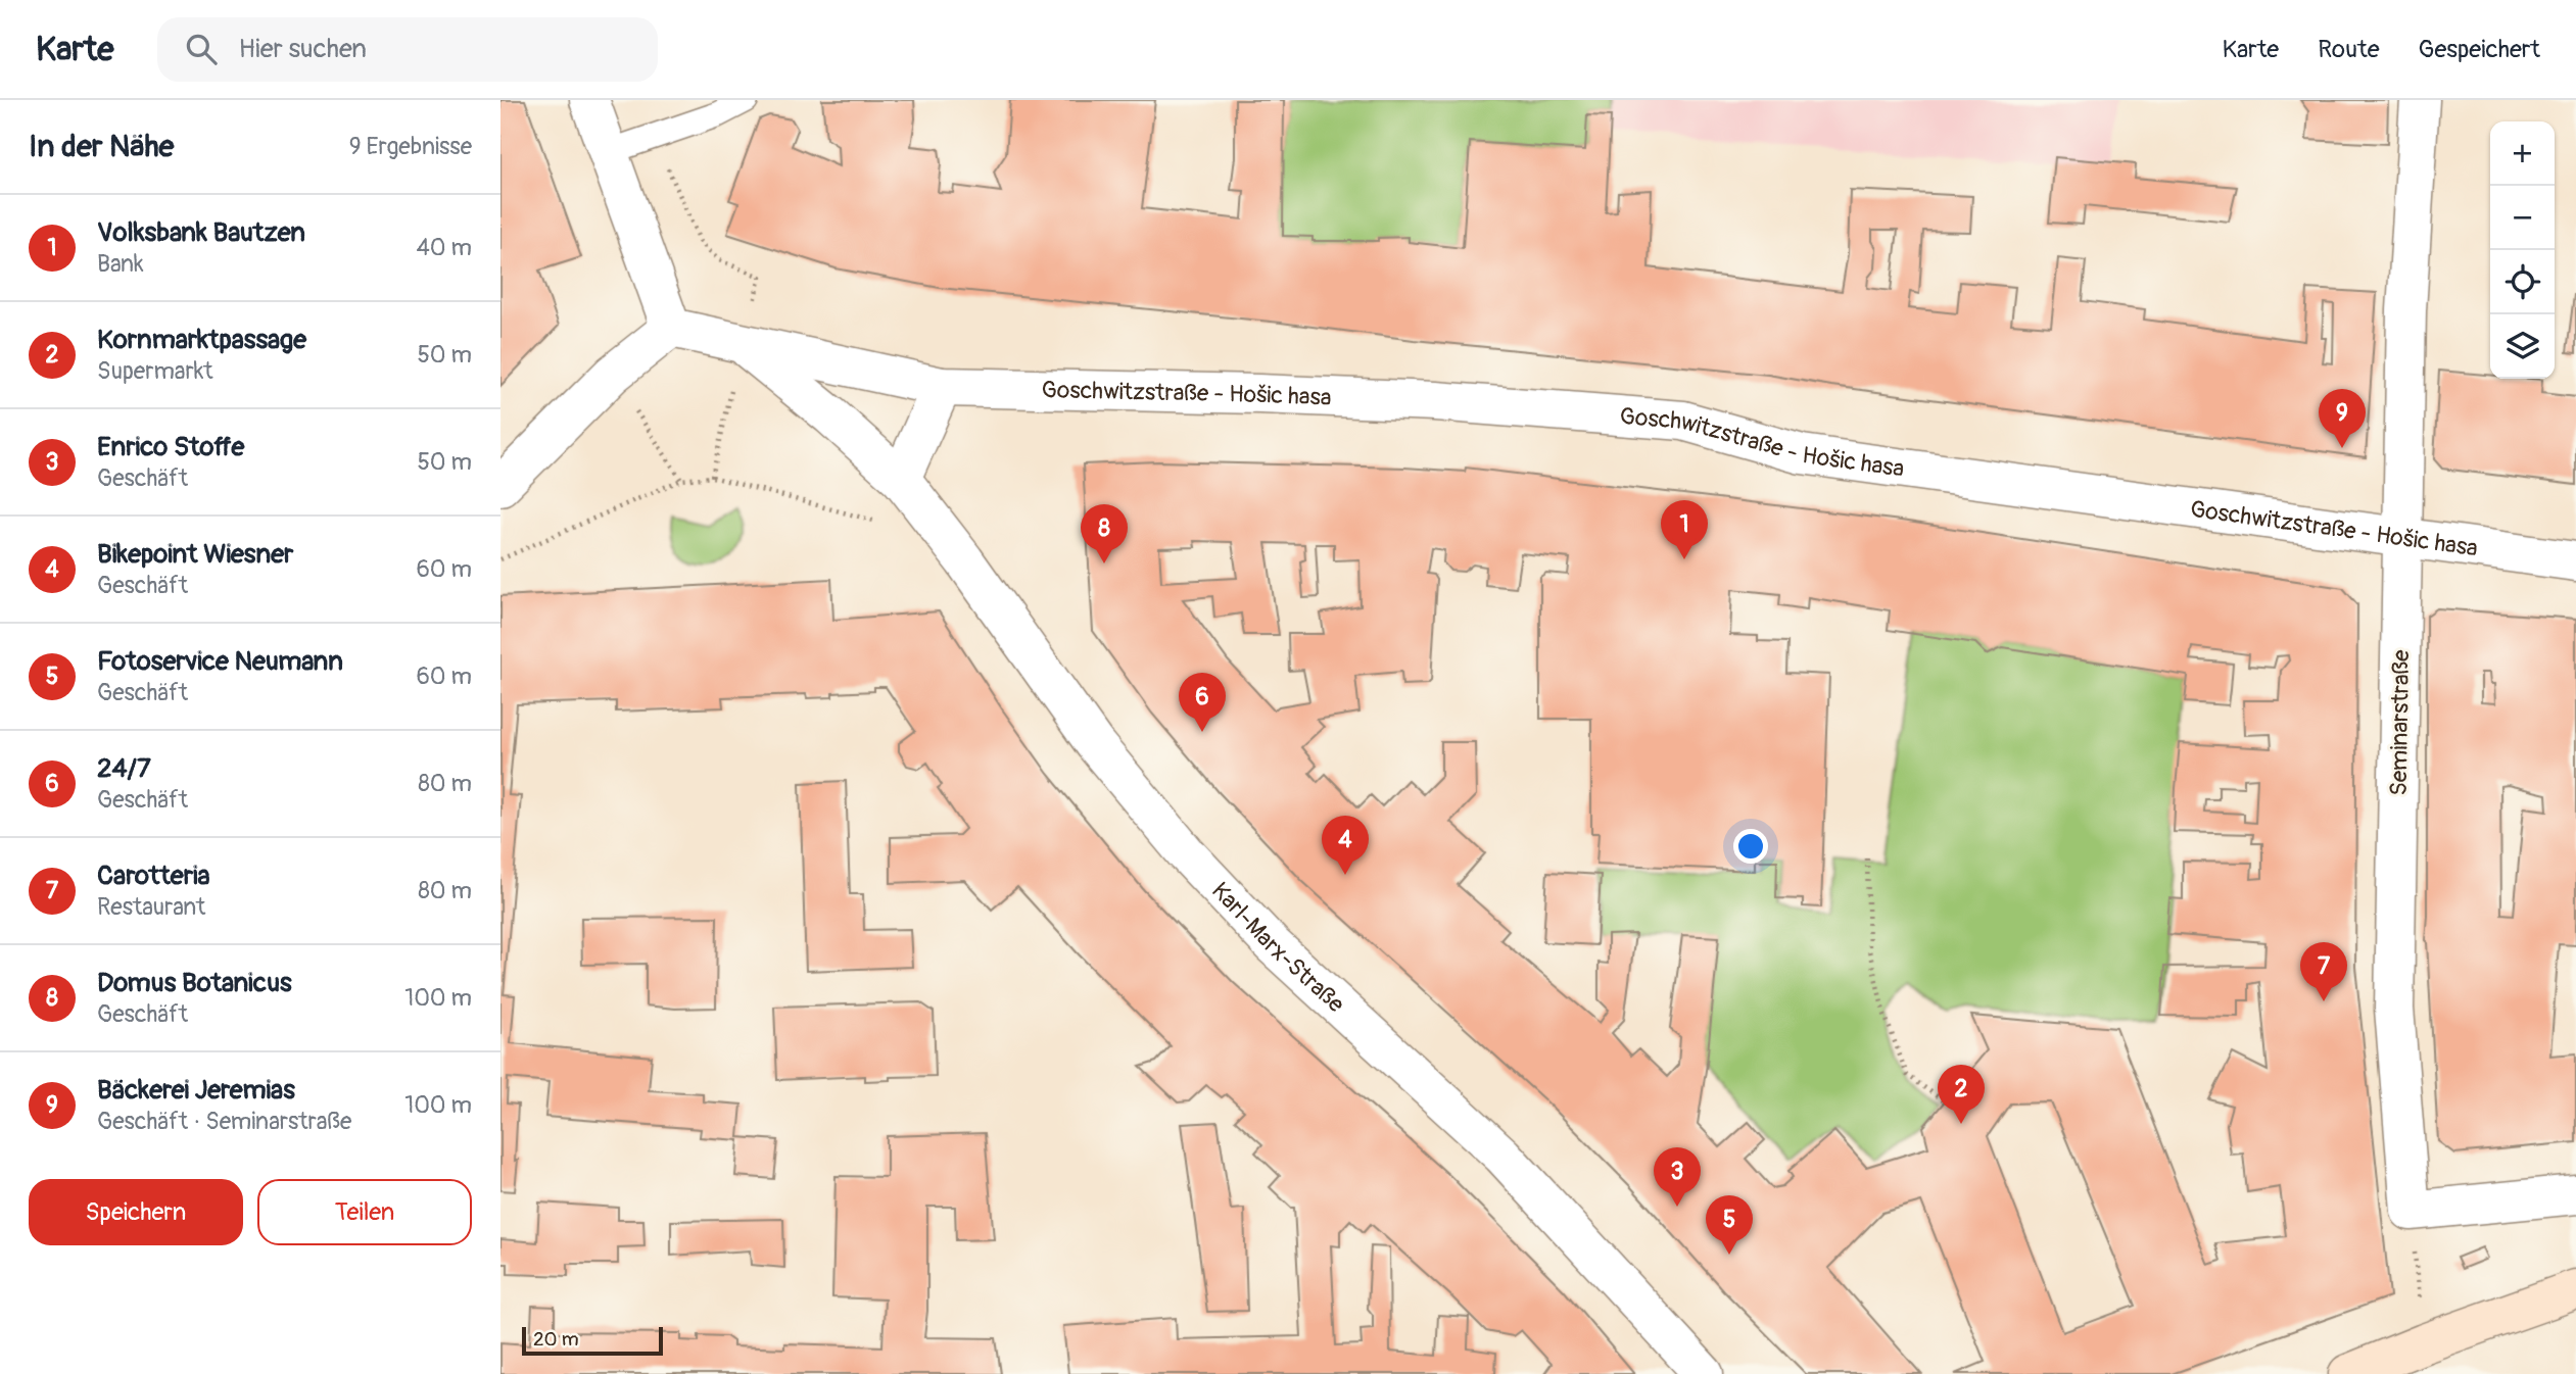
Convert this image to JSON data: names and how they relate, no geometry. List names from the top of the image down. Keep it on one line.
{"streets":{"street":["Goschwitzstraße - Hošic hasa","Seminarstraße","Karl-Marx-Straße"]},"crossings":[["Goschwitzstraße - Hošic hasa","Seminarstraße"],["Goschwitzstraße - Hošic hasa","Karl-Marx-Straße"]],"scale_bar":"20 m","page":{"header":"Karte","search":"Hier suchen","nav":["Karte","Route","Gespeichert"],"heading":["In der Nähe","9 Ergebnisse"],"map_buttons":["+","−"],"list":[{"mark":"1","name":"Volksbank Bautzen","note":"Bank","value":"40 m"},{"mark":"2","name":"Kornmarktpassage","note":"Supermarkt","value":"50 m"},{"mark":"3","name":"Enrico Stoffe","note":"Geschäft","value":"50 m"},{"mark":"4","name":"Bikepoint Wiesner","note":"Geschäft","value":"60 m"},{"mark":"5","name":"Fotoservice Neumann","note":"Geschäft","value":"60 m"},{"mark":"6","name":"24/7","note":"Geschäft","value":"80 m"},{"mark":"7","name":"Carotteria","note":"Restaurant","value":"80 m"},{"mark":"8","name":"Domus Botanicus","note":"Geschäft","value":"100 m"},{"mark":"9","name":"Bäckerei Jeremias","note":"Geschäft · Seminarstraße","value":"100 m"}],"pins":["9","1","8","6","4","7","2","3","5"],"buttons":["Speichern","Teilen"],"scale":"20 m"}}
